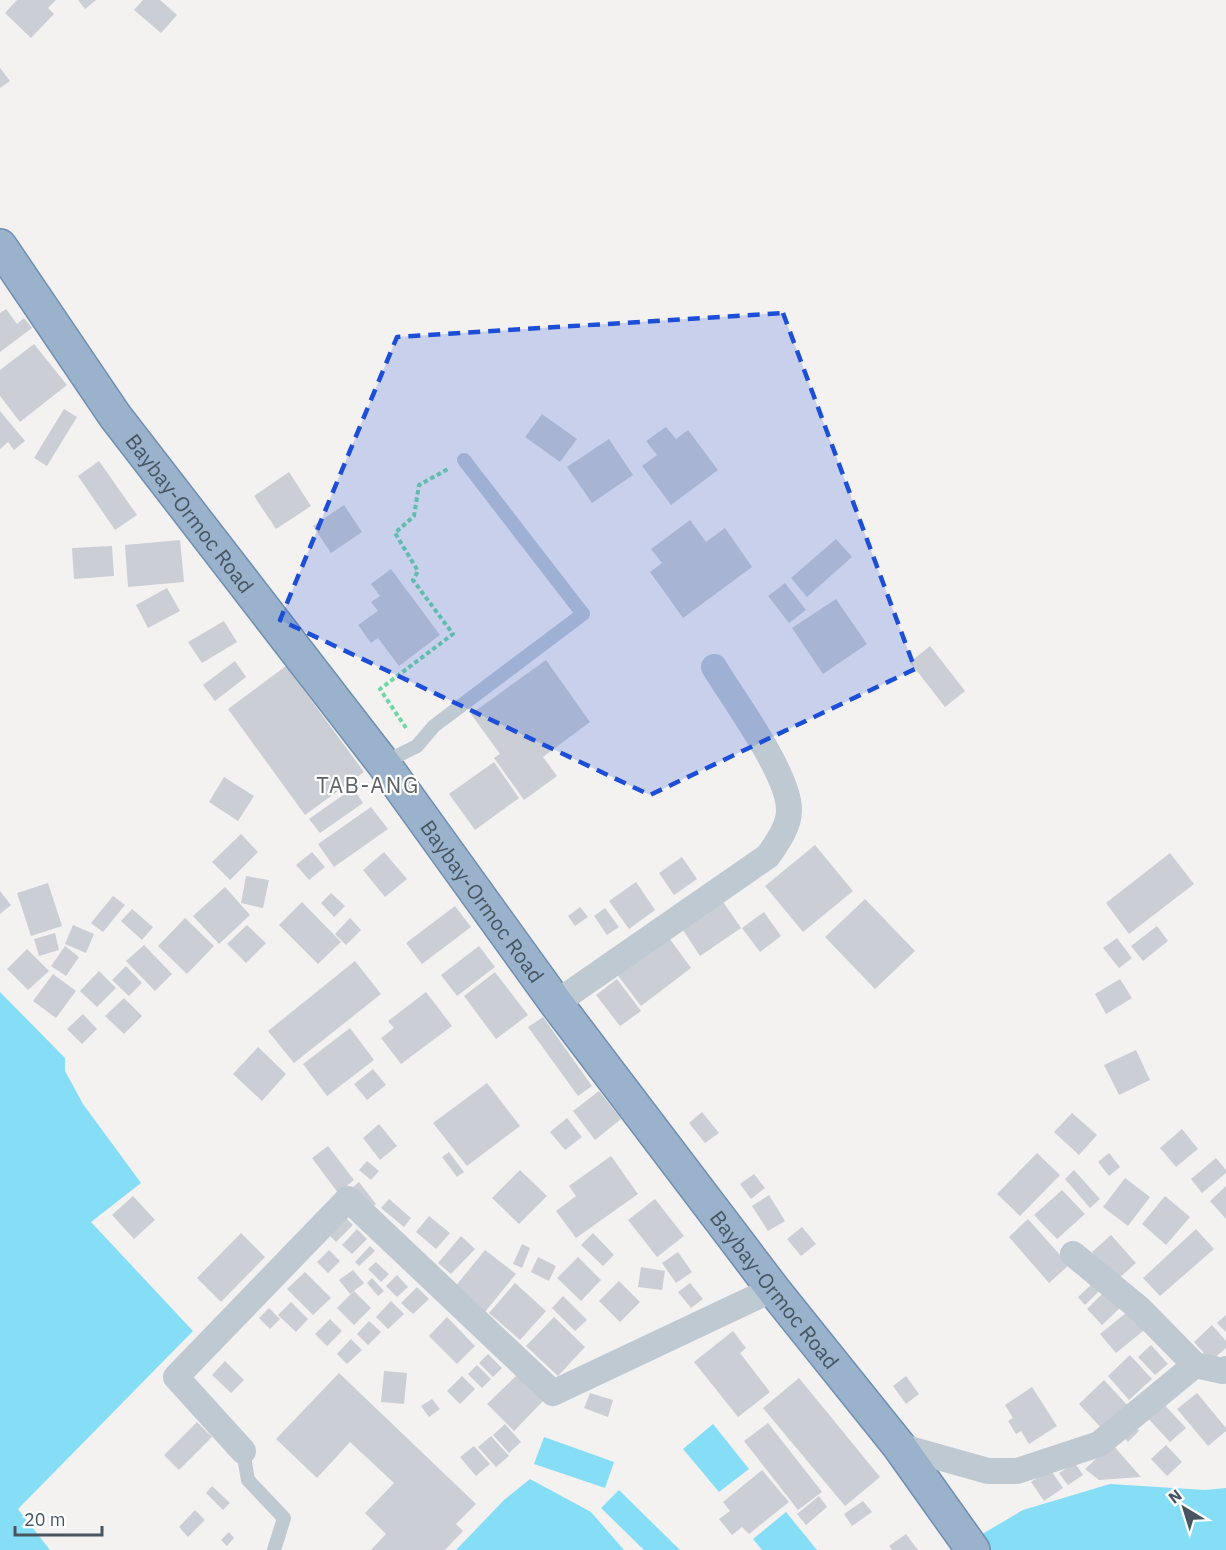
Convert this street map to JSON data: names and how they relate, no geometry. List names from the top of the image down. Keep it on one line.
{"streets":{"highway":["Baybay-Ormoc Road"]},"districts":["TAB-ANG"],"scale_bar":"20 m","north":"top left"}
